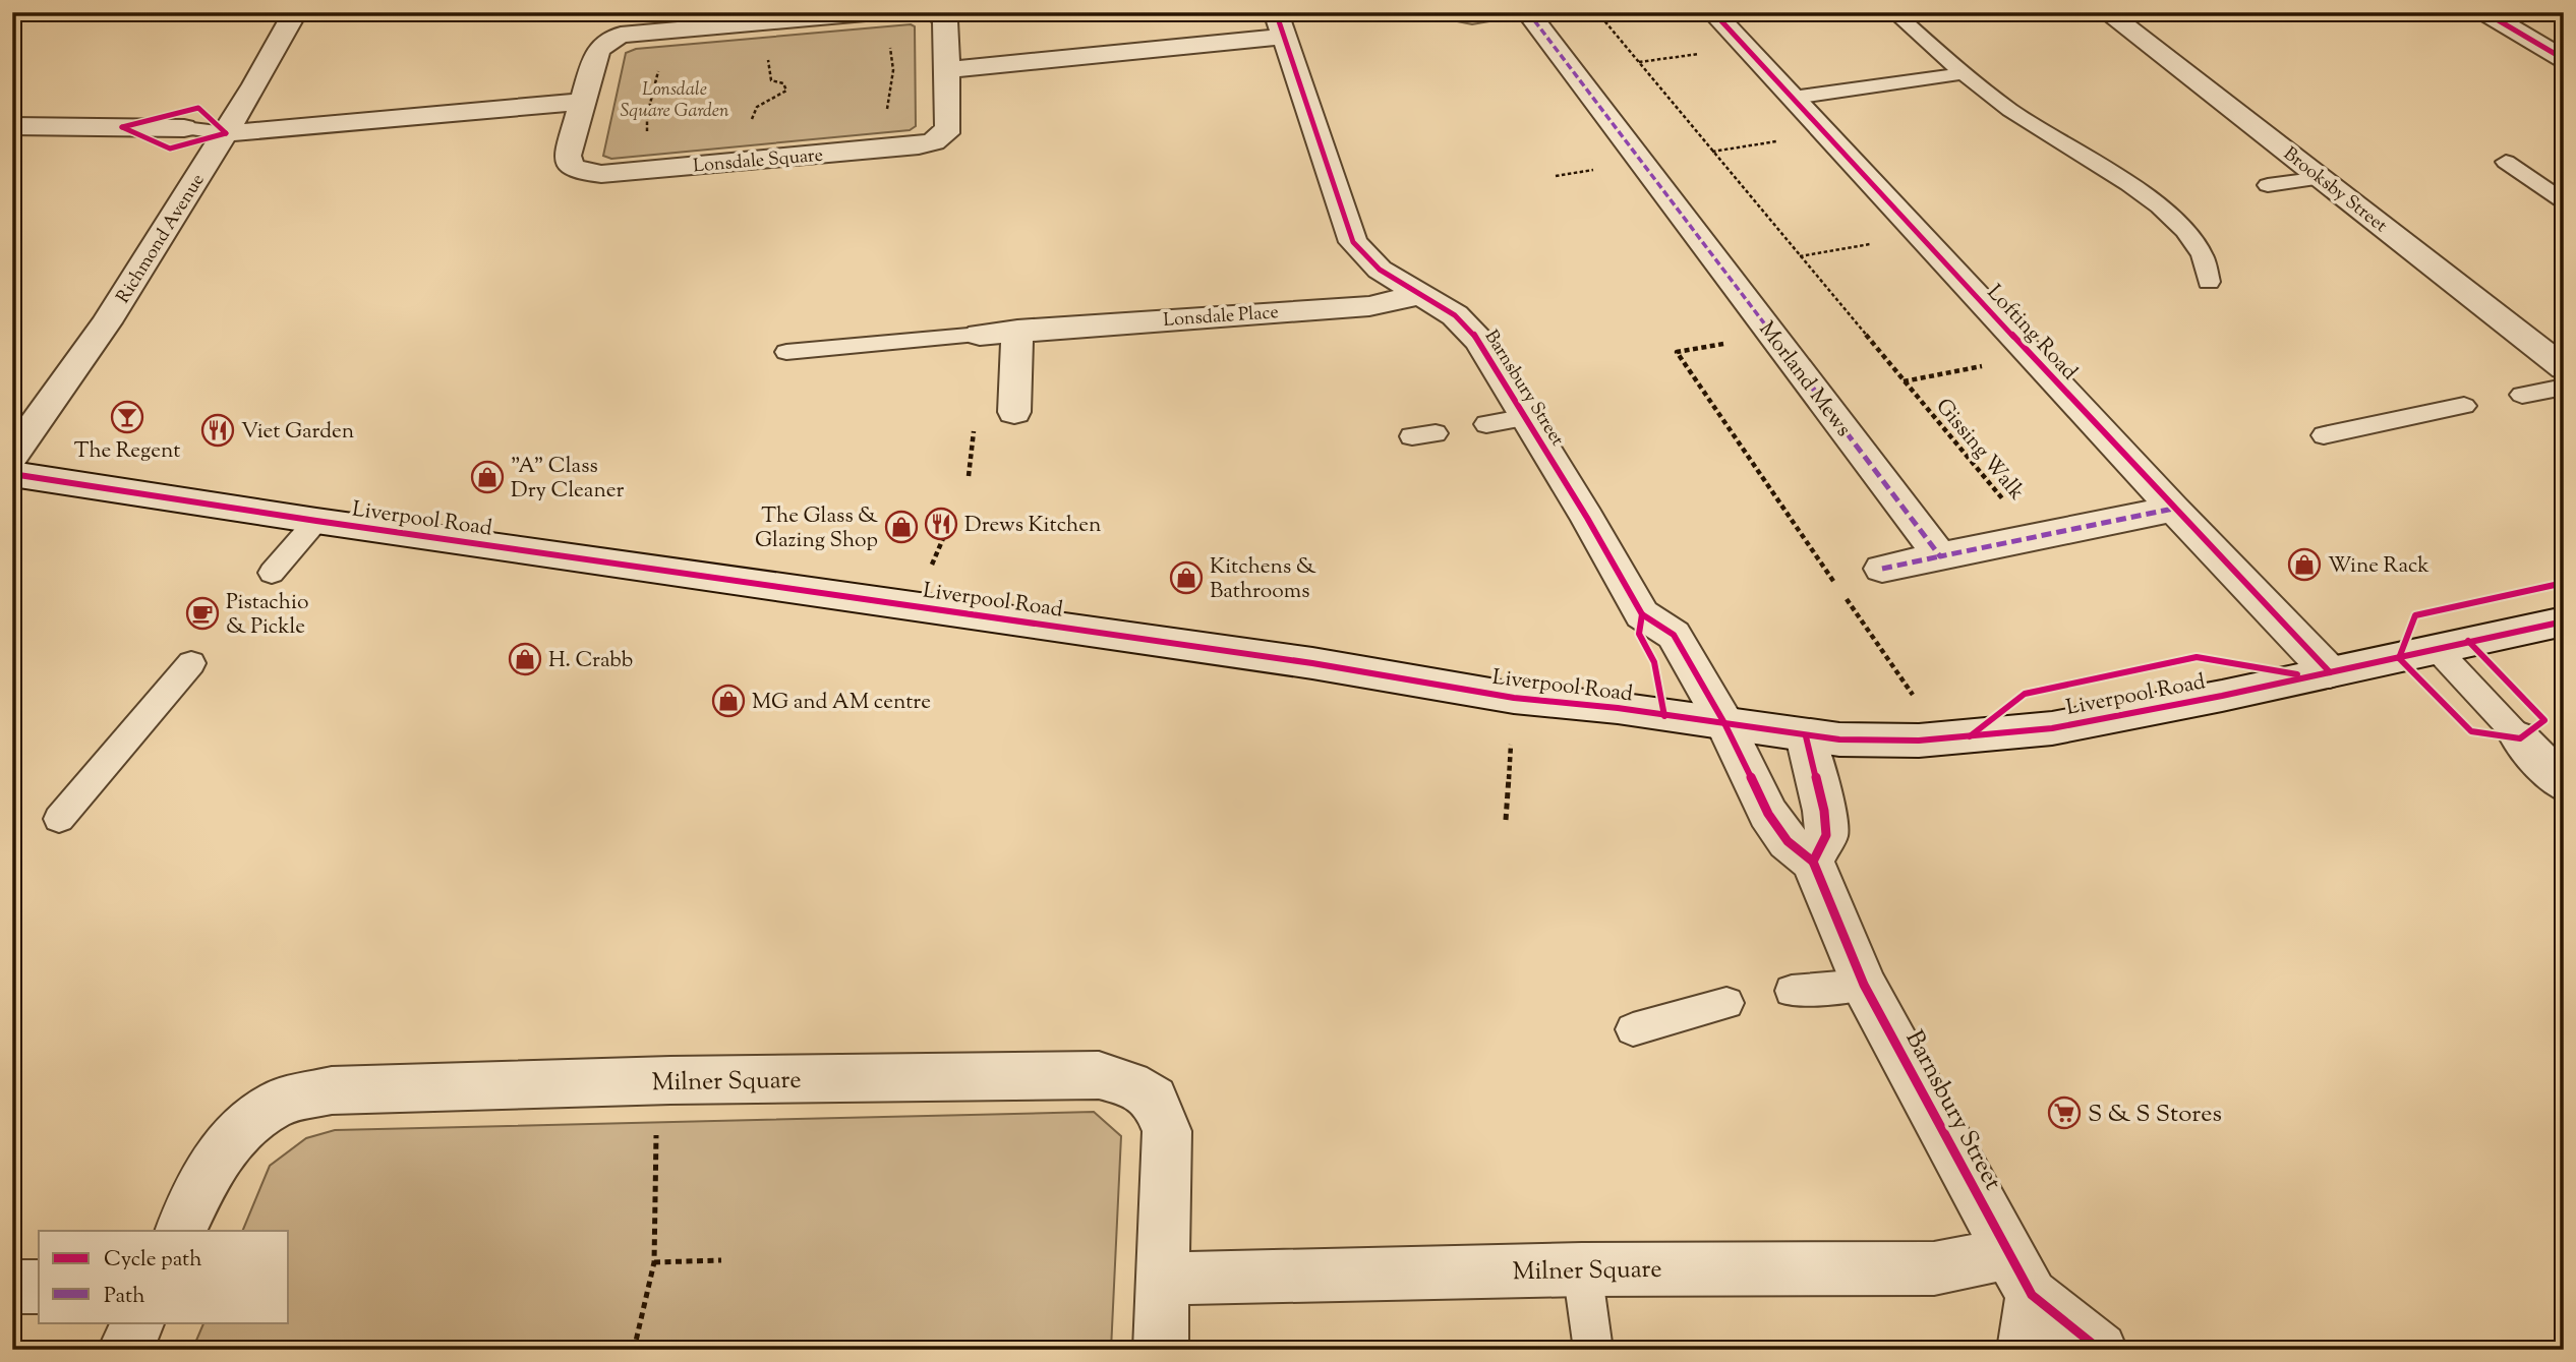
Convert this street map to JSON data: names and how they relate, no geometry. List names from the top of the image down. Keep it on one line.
{"streets":{"street":["Lonsdale Square","Brooksby Street","Richmond Avenue","Lonsdale Place","Lofting Road","Morland Mews","Barnsbury Street","Liverpool Road","Milner Square"],"path":["Gissing Walk"]},"crossings":[["Lonsdale Place","Barnsbury Street"],["Lofting Road","Gissing Walk"],["Lofting Road","Liverpool Road"],["Barnsbury Street","Liverpool Road"],["Barnsbury Street","Milner Square"]],"parks":["Lonsdale Square Garden"],"places":{"bar":["The Regent"],"restaurant":["Viet Garden","Drews Kitchen"],"shop":["\"A\" Class Dry Cleaner","The Glass & Glazing Shop","Wine Rack","Kitchens & Bathrooms","H. Crabb","MG and AM centre"],"cafe":["Pistachio & Pickle"],"supermarket":["S & S Stores"]},"legend":["Cycle path","Path"]}
